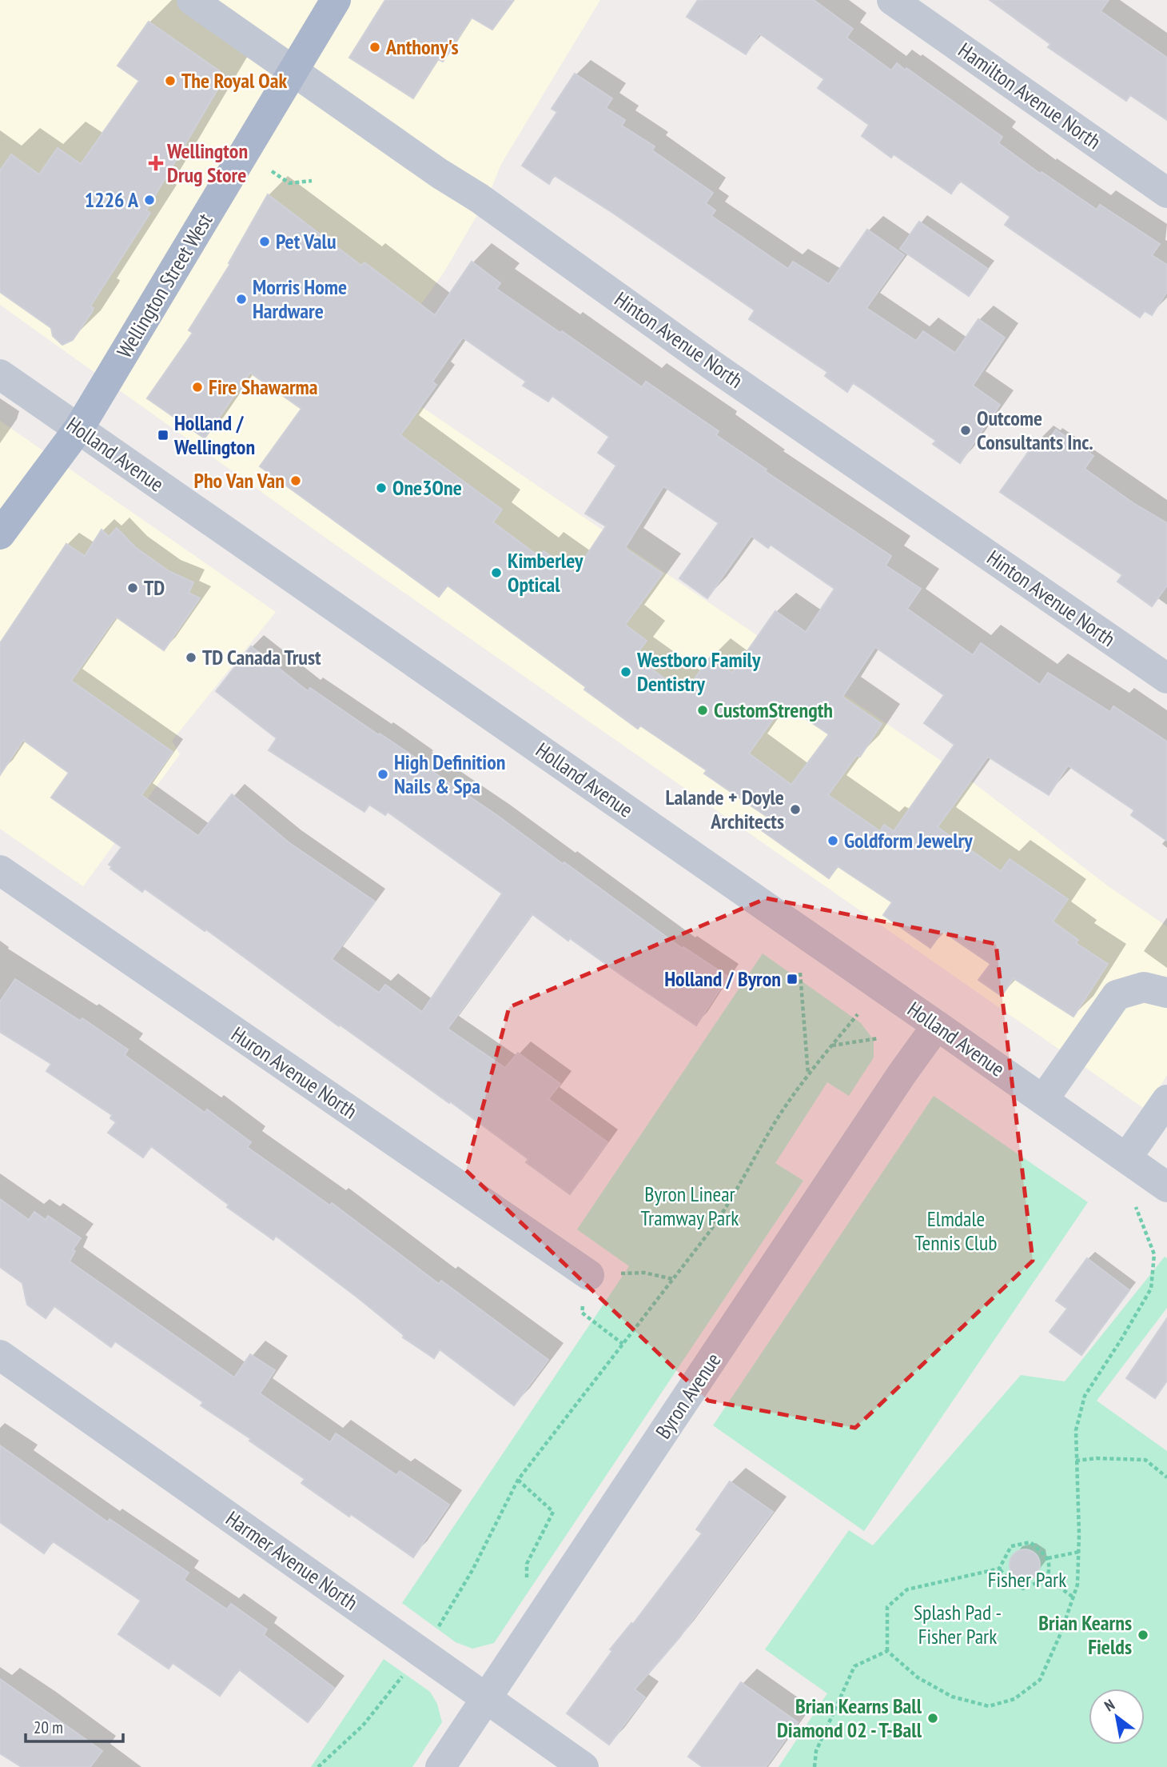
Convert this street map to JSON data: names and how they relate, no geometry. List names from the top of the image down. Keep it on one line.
{"streets":{"main road":["Wellington Street West"],"street":["Hamilton Avenue North","Hinton Avenue North","Holland Avenue","Huron Avenue North","Byron Avenue","Harmer Avenue North"]},"crossings":[["Wellington Street West","Hinton Avenue North"],["Wellington Street West","Holland Avenue"],["Holland Avenue","Byron Avenue"],["Byron Avenue","Harmer Avenue North"]],"parks":["Byron Linear Tramway Park","Elmdale Tennis Club","Fisher Park","Splash Pad - Fisher Park"],"places":{"other":["Anthony's","The Royal Oak","1226 A","Pet Valu","Morris Home Hardware","Fire Shawarma","Outcome Consultants Inc.","Pho Van Van","One3One","Kimberley Optical","TD","TD Canada Trust","Westboro Family Dentistry","CustomStrength","High Definition Nails & Spa","Lalande + Doyle Architects","Goldform Jewelry","Brian Kearns Fields","Brian Kearns Ball Diamond 02 - T-Ball"],"health":["Wellington Drug Store"],"transit":["Holland / Wellington","Holland / Byron"]},"scale_bar":"20 m","north":"top left"}
